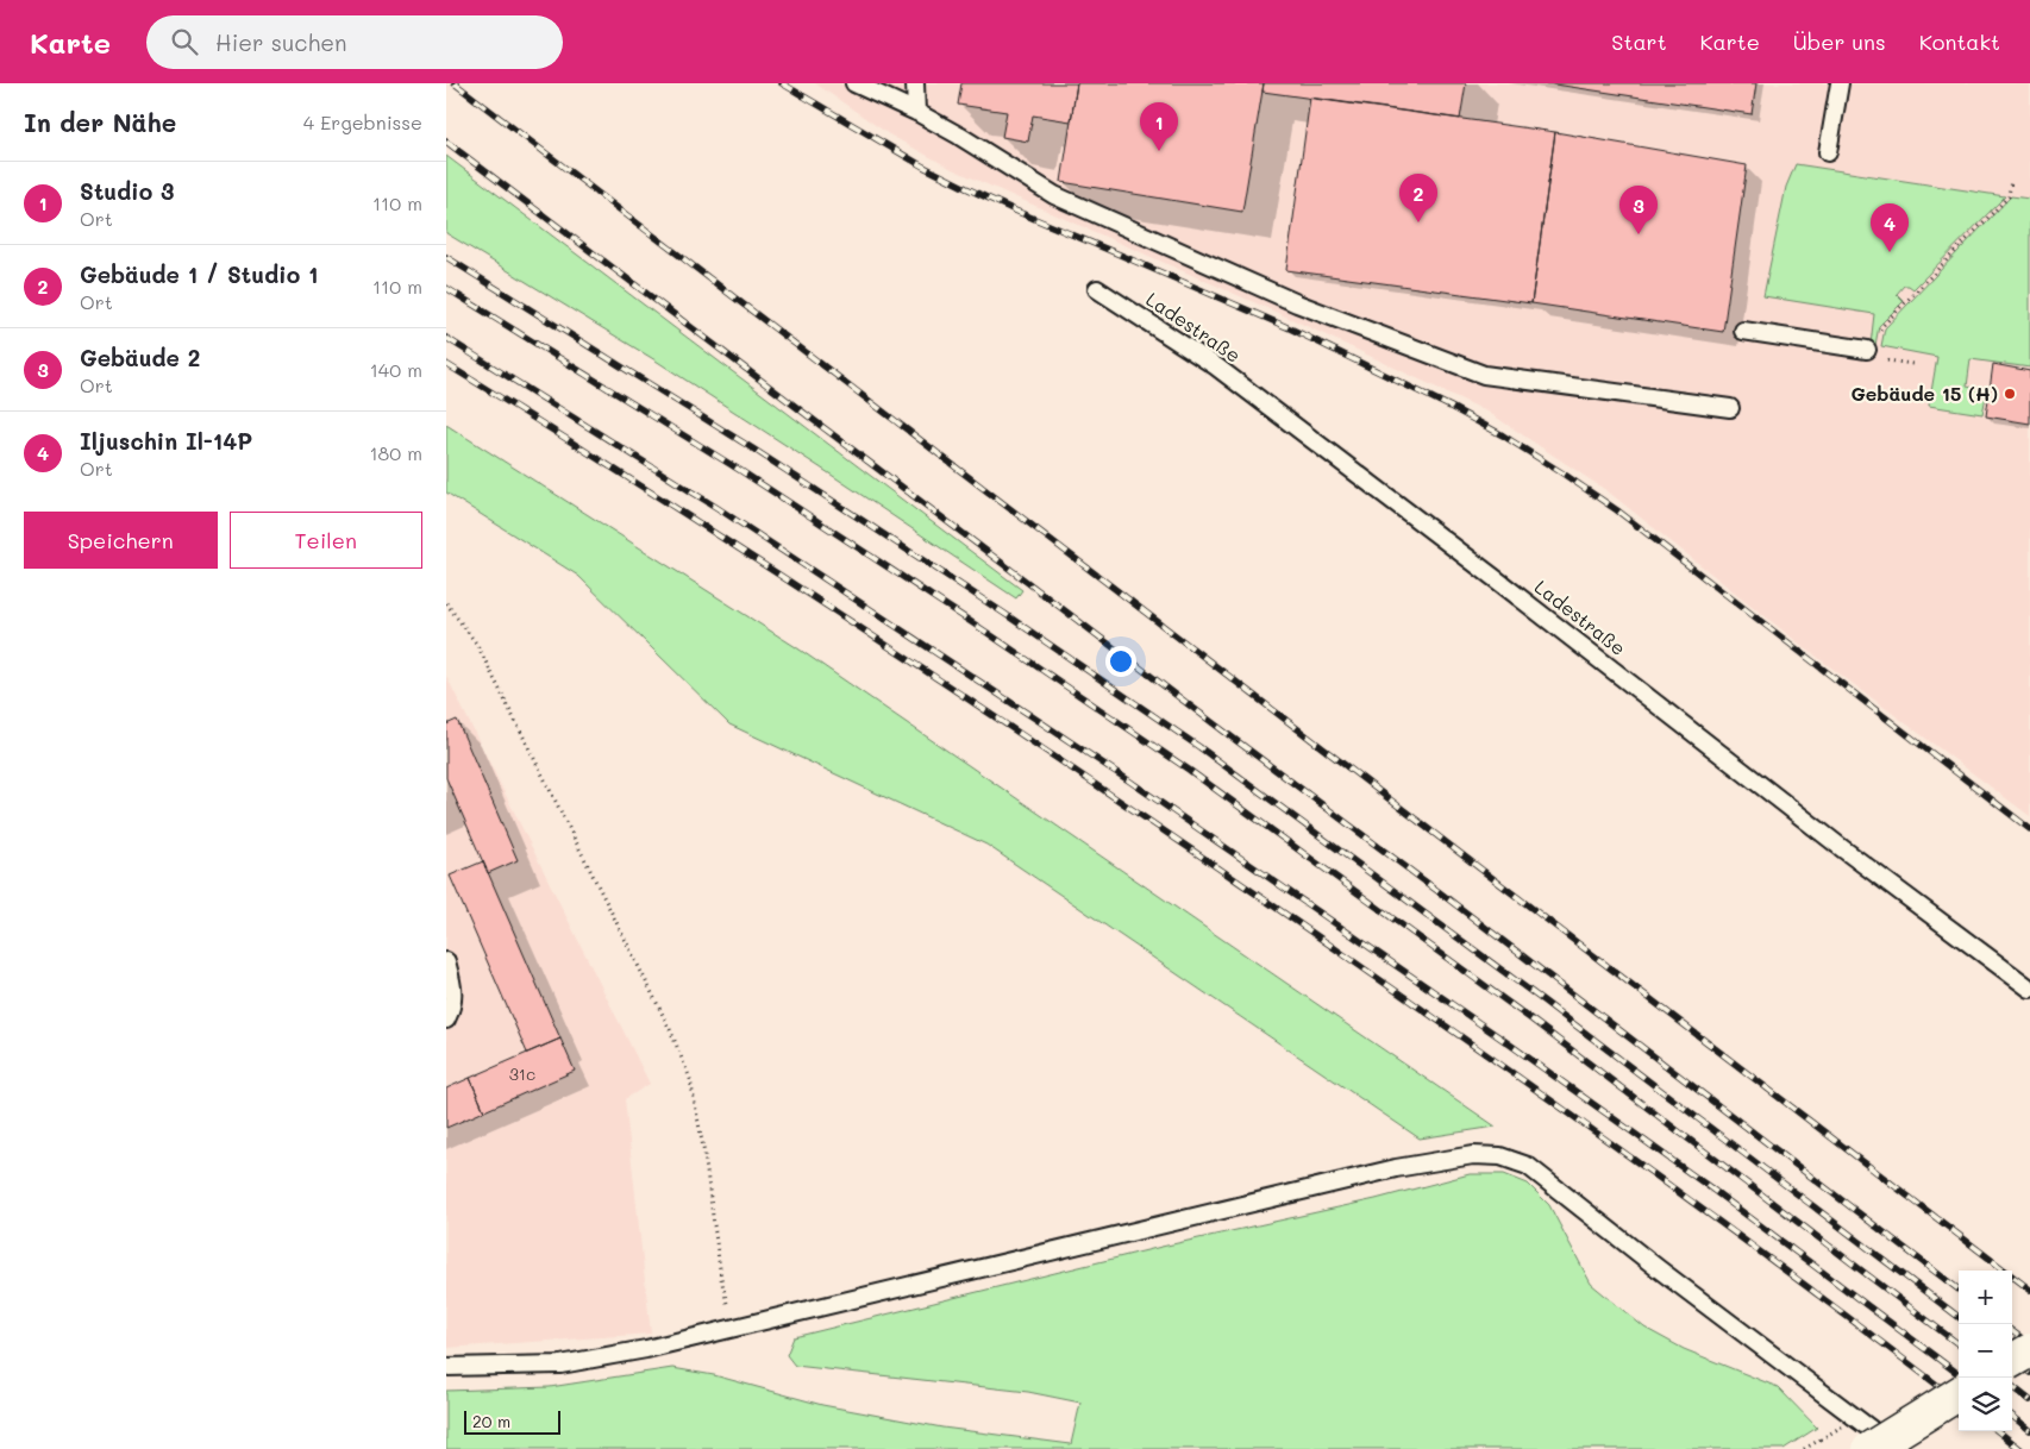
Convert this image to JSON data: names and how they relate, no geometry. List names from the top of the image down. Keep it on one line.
{"streets":{"lane":["Ladestraße"]},"places":["Gebäude 15 (H)"],"house_numbers":["31c"],"scale_bar":"20 m","page":{"header":"Karte","search":"Hier suchen","nav":["Start","Karte","Über uns","Kontakt"],"heading":["In der Nähe","4 Ergebnisse"],"pins":["1","2","3","4"],"list":[{"mark":"1","name":"Studio 3","note":"Ort","value":"110 m"},{"mark":"2","name":"Gebäude 1 / Studio 1","note":"Ort","value":"110 m"},{"mark":"3","name":"Gebäude 2","note":"Ort","value":"140 m"},{"mark":"4","name":"Iljuschin Il-14P","note":"Ort","value":"180 m"}],"buttons":["Speichern","Teilen"],"map_buttons":["+","−"],"scale":"20 m"}}
